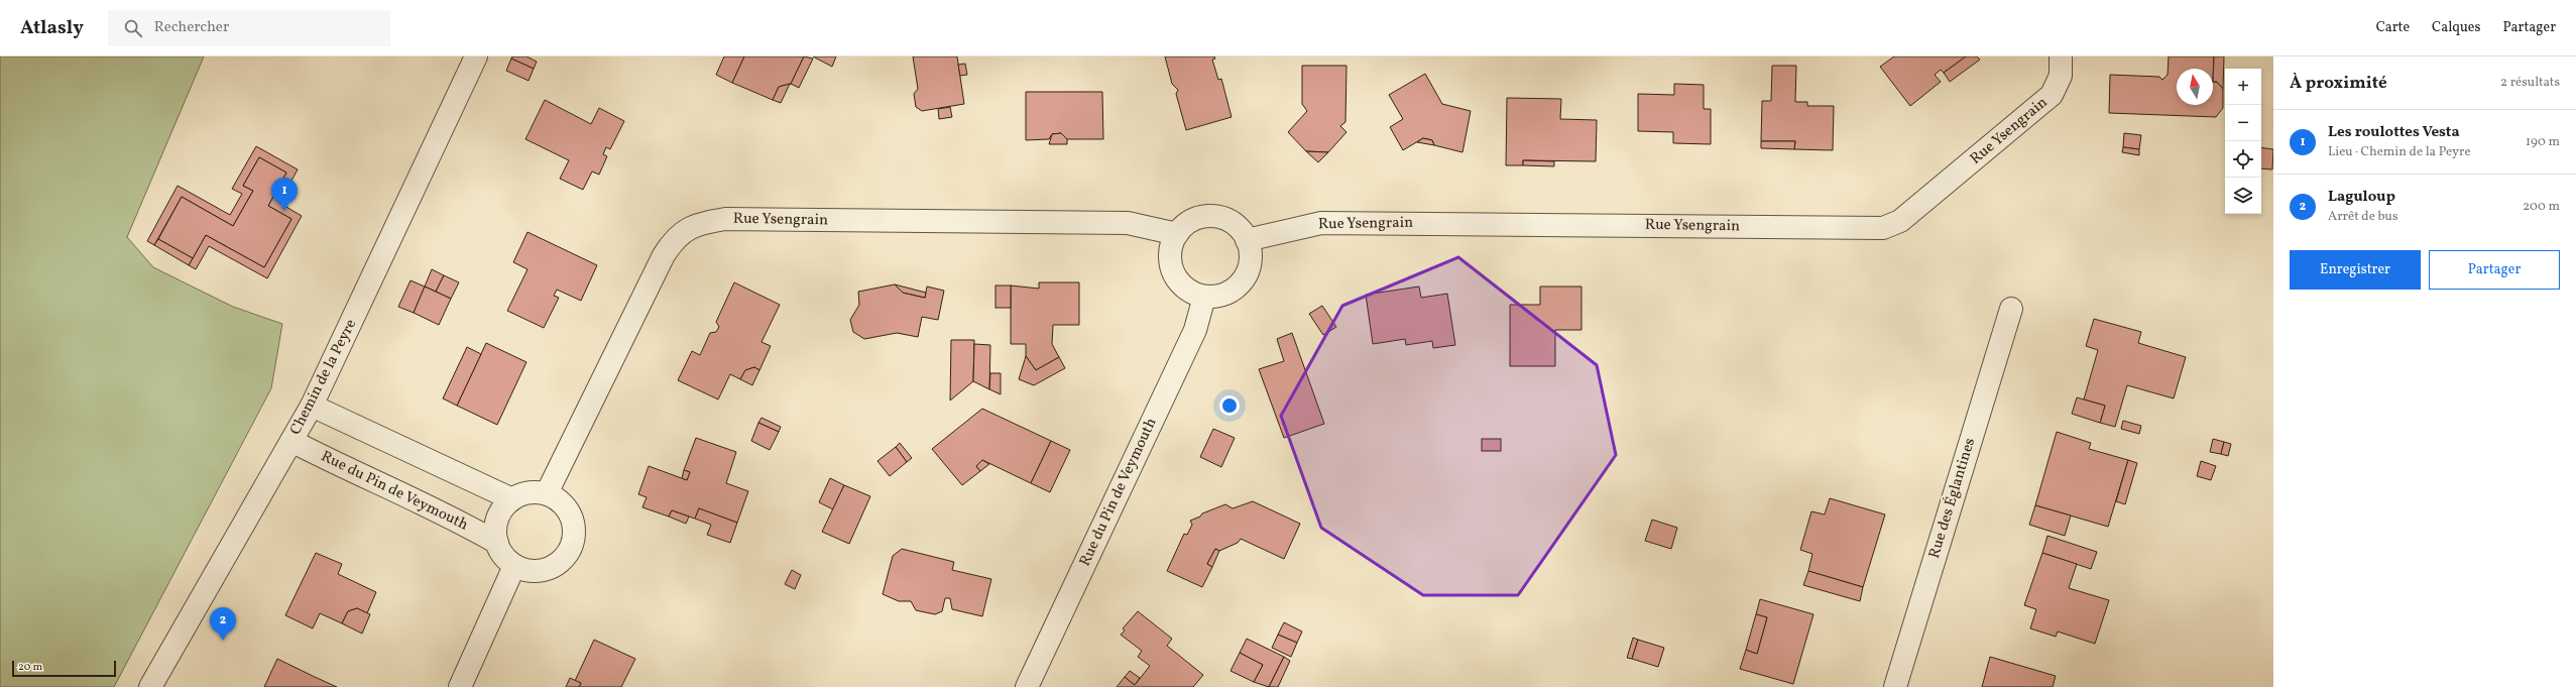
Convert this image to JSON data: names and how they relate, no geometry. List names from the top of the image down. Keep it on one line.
{"streets":{"street":["Rue Ysengrain","Chemin de la Peyre","Rue du Pin de Veymouth","Rue des Églantines"]},"crossings":[["Rue Ysengrain","Rue du Pin de Veymouth"],["Chemin de la Peyre","Rue du Pin de Veymouth"]],"scale_bar":"20 m","north":"top","page":{"header":"Atlasly","search":"Rechercher","nav":["Carte","Calques","Partager"],"heading":["À proximité","2 résultats"],"map_buttons":["+","−"],"list":[{"mark":"1","name":"Les roulottes Vesta","note":"Lieu · Chemin de la Peyre","value":"190 m"},{"mark":"2","name":"Laguloup","note":"Arrêt de bus","value":"200 m"}],"pins":["1","2"],"buttons":["Enregistrer","Partager"],"scale":"20 m"}}
